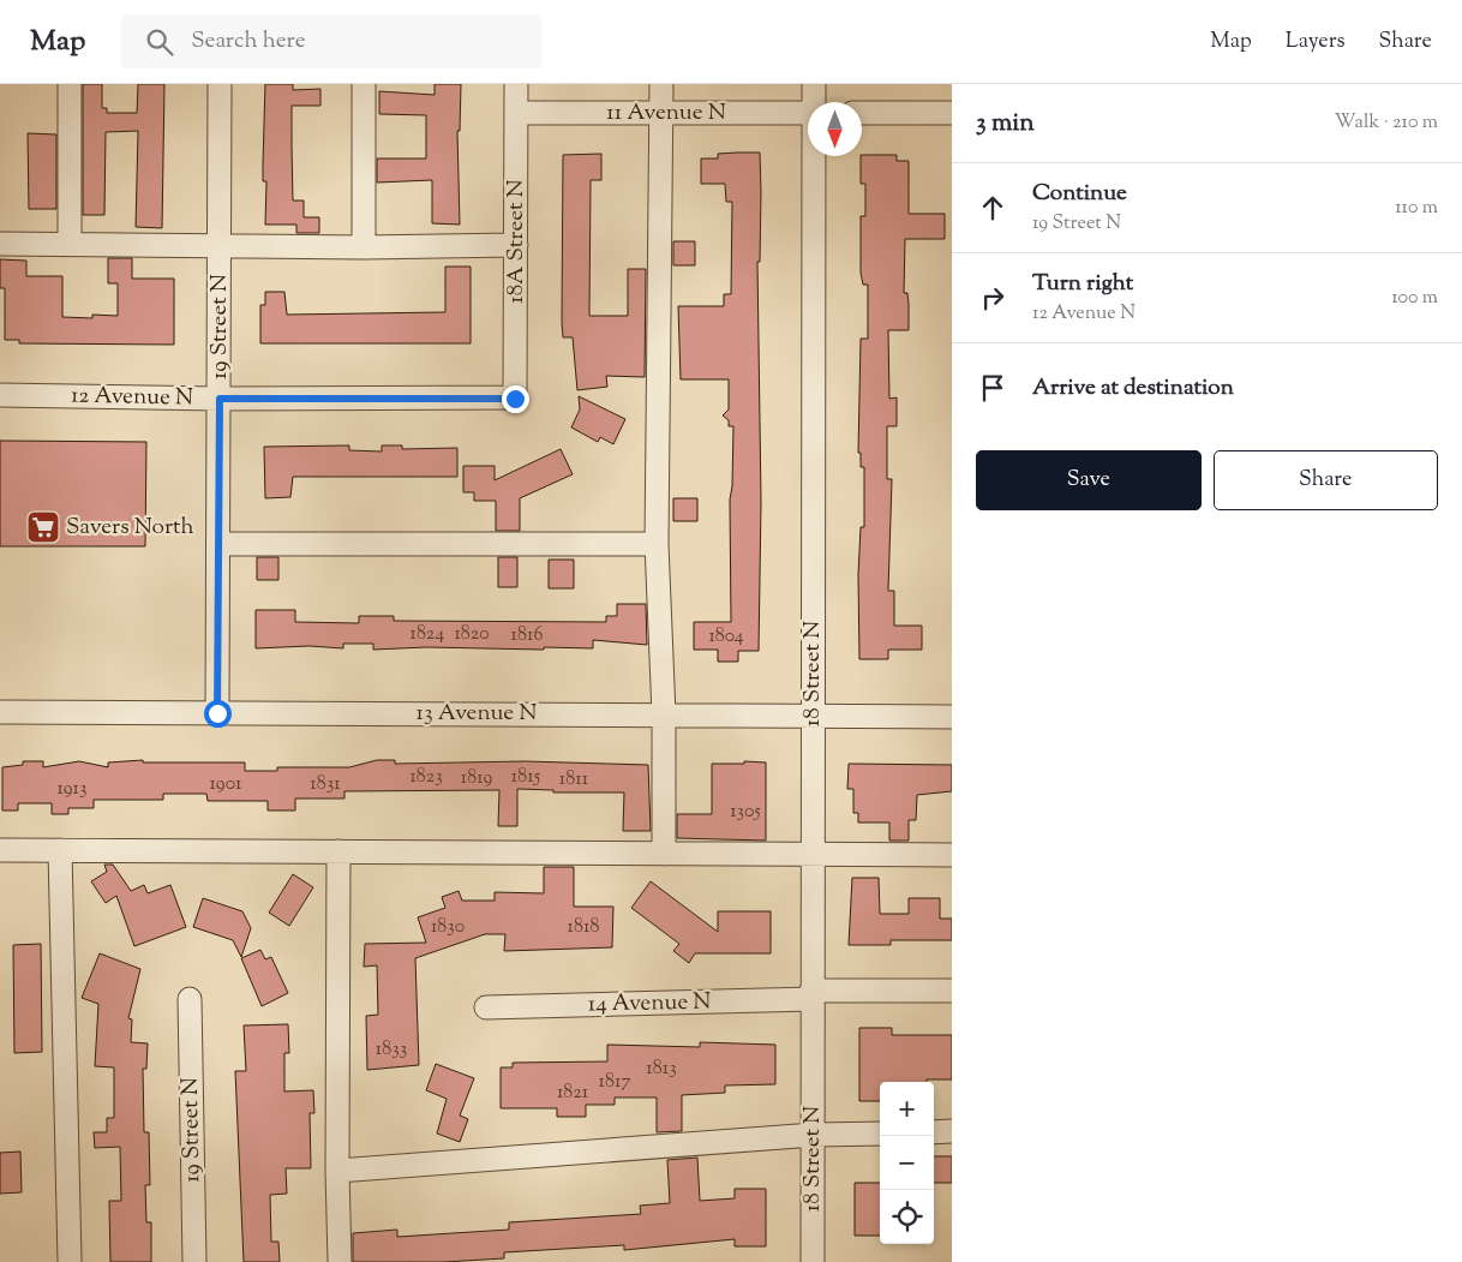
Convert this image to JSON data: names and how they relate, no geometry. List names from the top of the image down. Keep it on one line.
{"streets":{"street":["11 Avenue N","18A Street N","19 Street N","12 Avenue N","18 Street N","13 Avenue N","14 Avenue N"]},"crossings":[["11 Avenue N","18A Street N"],["18A Street N","12 Avenue N"],["19 Street N","12 Avenue N"],["19 Street N","13 Avenue N"],["18 Street N","13 Avenue N"],["18 Street N","14 Avenue N"]],"places":{"supermarket":["Savers North"]},"house_numbers":["1824","1820","1816","1804","1823","1815","1819","1811","1901","1831","1913","1305","1830","1818","1833","1813","1817","1821"],"north":"bottom","page":{"header":"Map","search":"Search here","nav":["Map","Layers","Share"],"heading":["3 min","Walk · 210 m"],"list":[["Continue","19 Street N","110 m"],["Turn right","12 Avenue N","100 m"],"Arrive at destination"],"buttons":["Save","Share"],"map_buttons":["+","−"]}}
